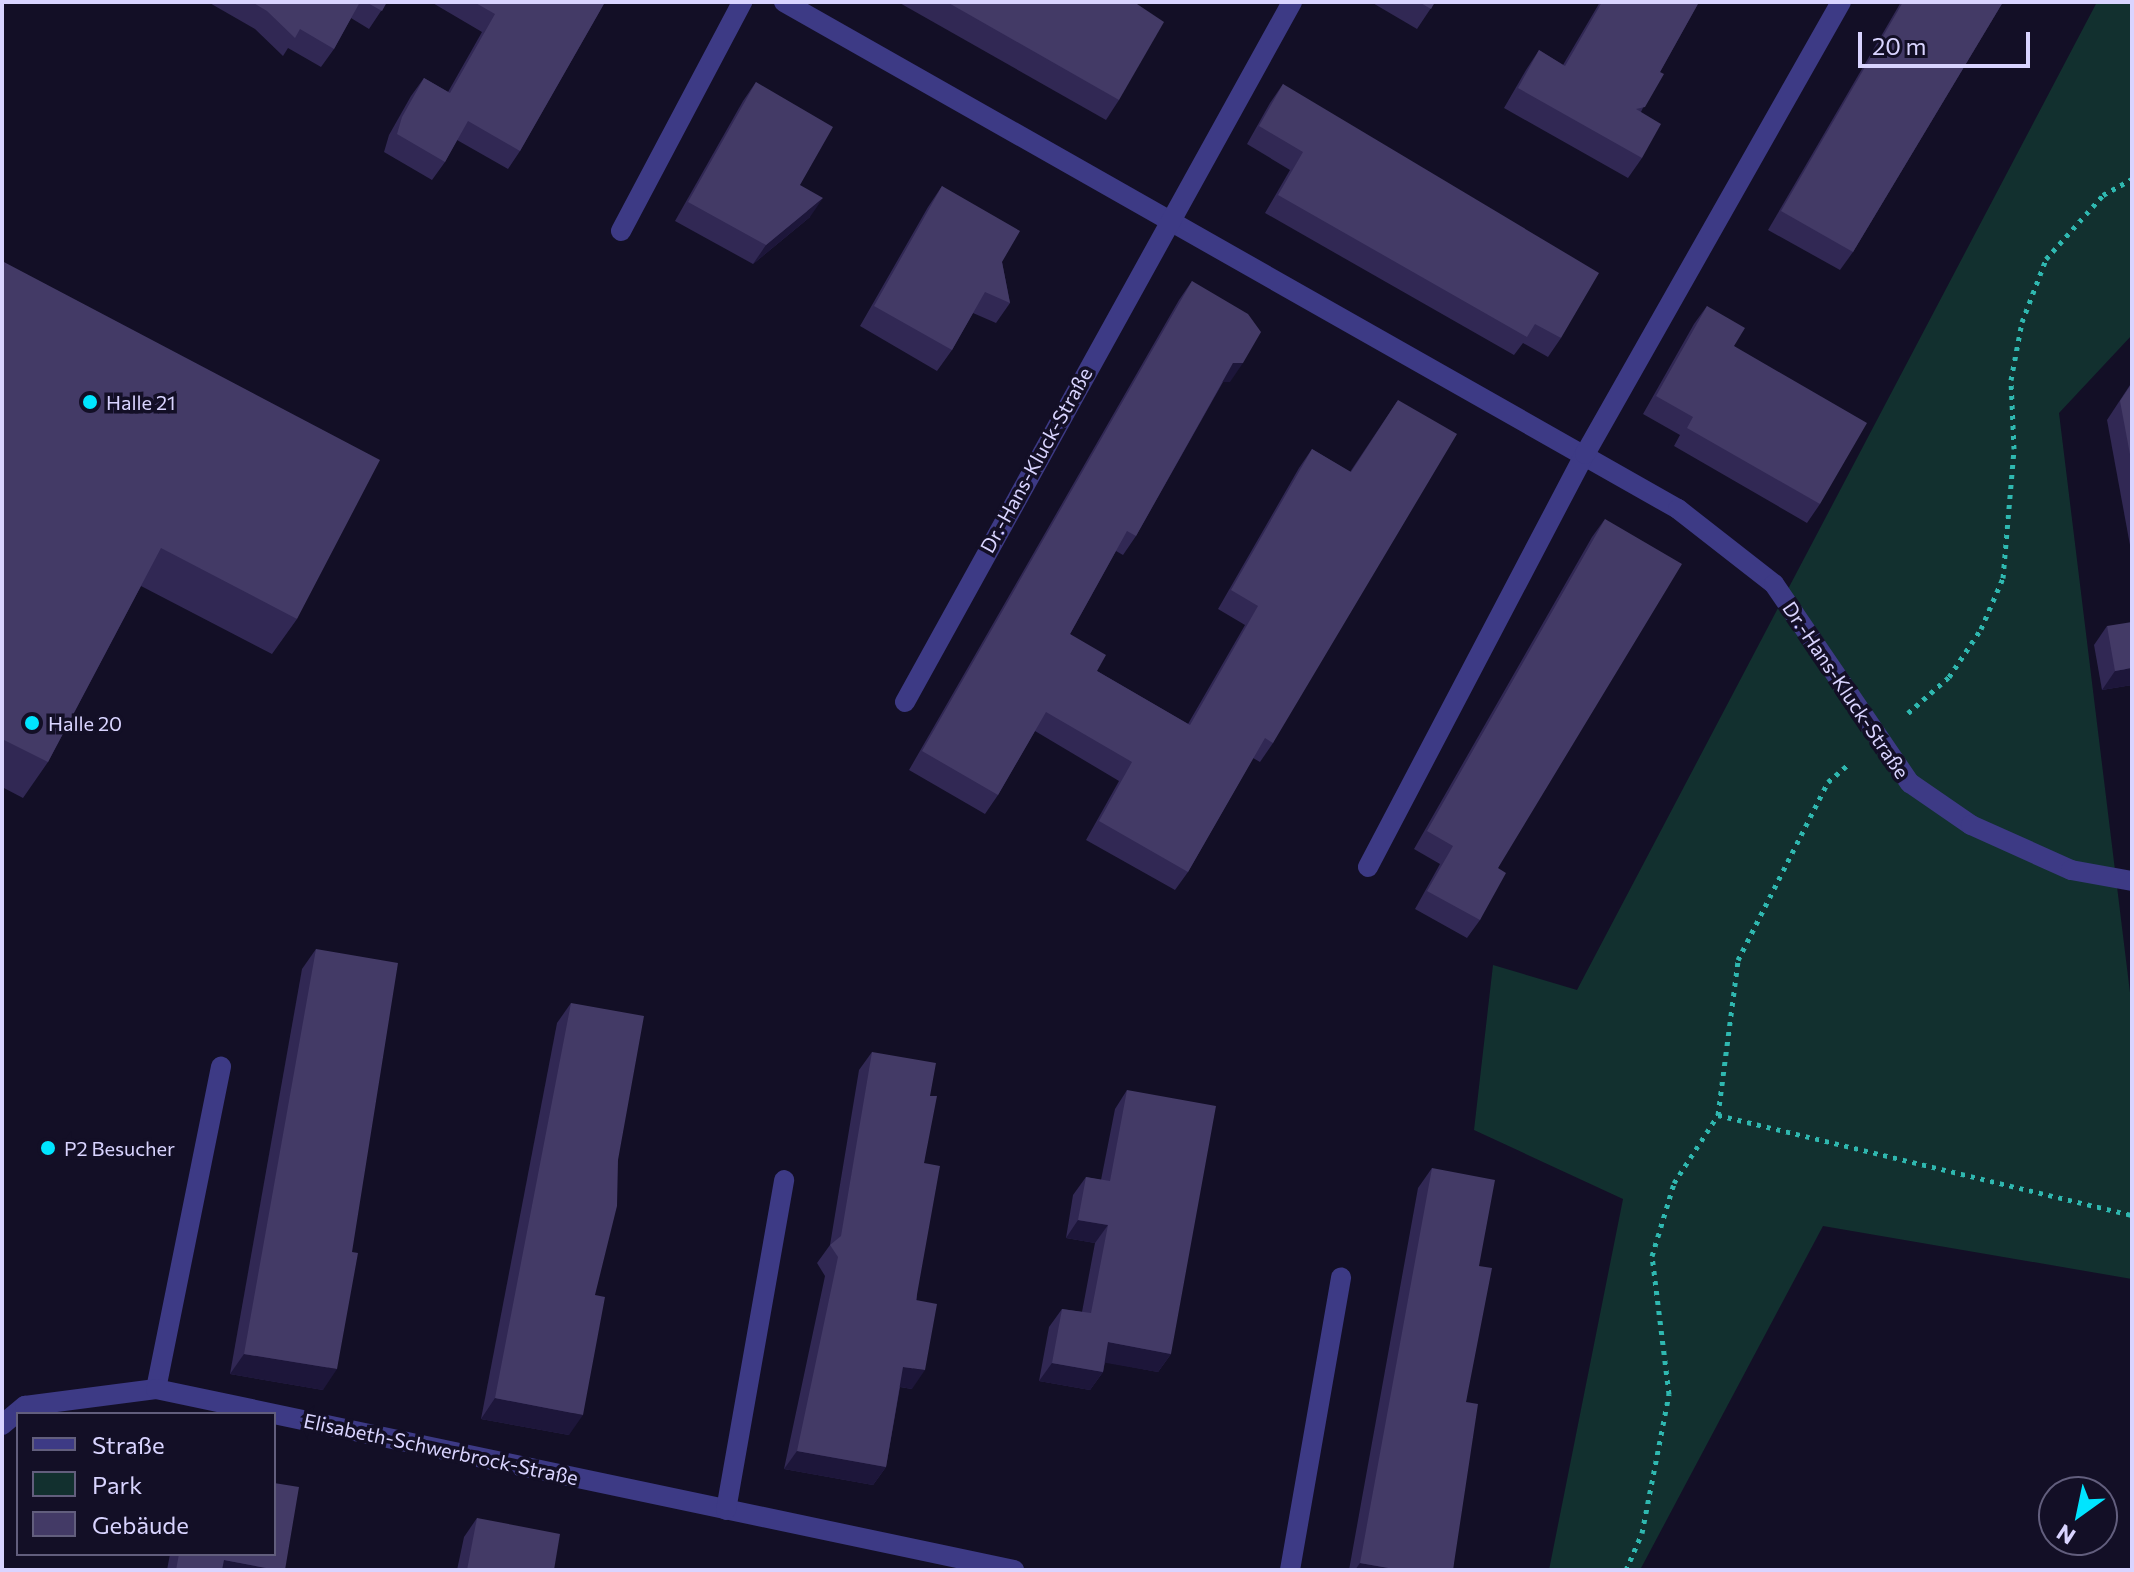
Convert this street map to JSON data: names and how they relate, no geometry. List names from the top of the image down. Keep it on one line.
{"streets":{"street":["Dr.-Hans-Kluck-Straße","Elisabeth-Schwerbrock-Straße"]},"places":["Halle 21","Halle 20","P2 Besucher"],"legend":["Straße","Park","Gebäude"],"scale_bar":"20 m","north":"bottom left"}
